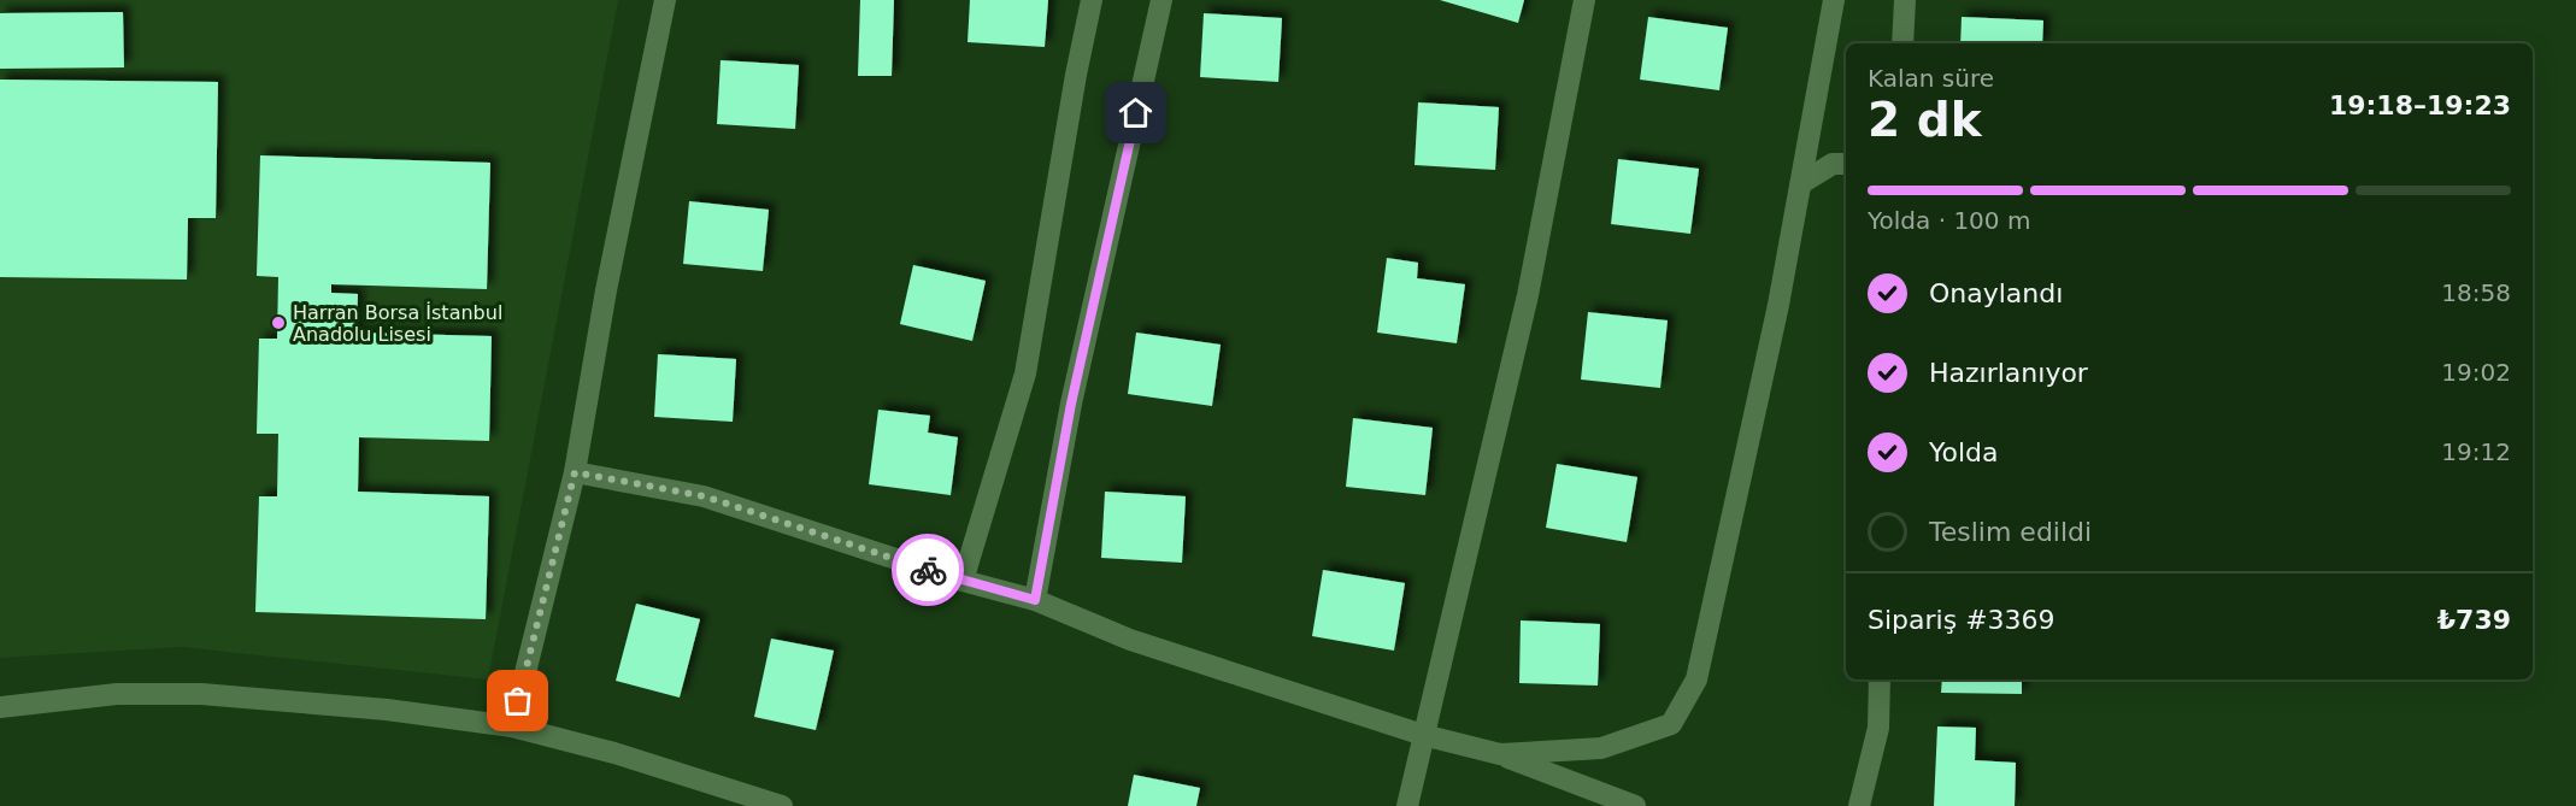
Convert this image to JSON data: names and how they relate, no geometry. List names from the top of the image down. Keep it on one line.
{"places":["Harran Borsa İstanbul Anadolu Lisesi"],"page":{"heading":["2 dk","Kalan süre","19:18–19:23"],"panel":["Sipariş #3369","₺739"],"bar":"Yolda · 100 m","list":[["Onaylandı","18:58"],["Hazırlanıyor","19:02"],["Yolda","19:12"],"Teslim edildi"]}}
